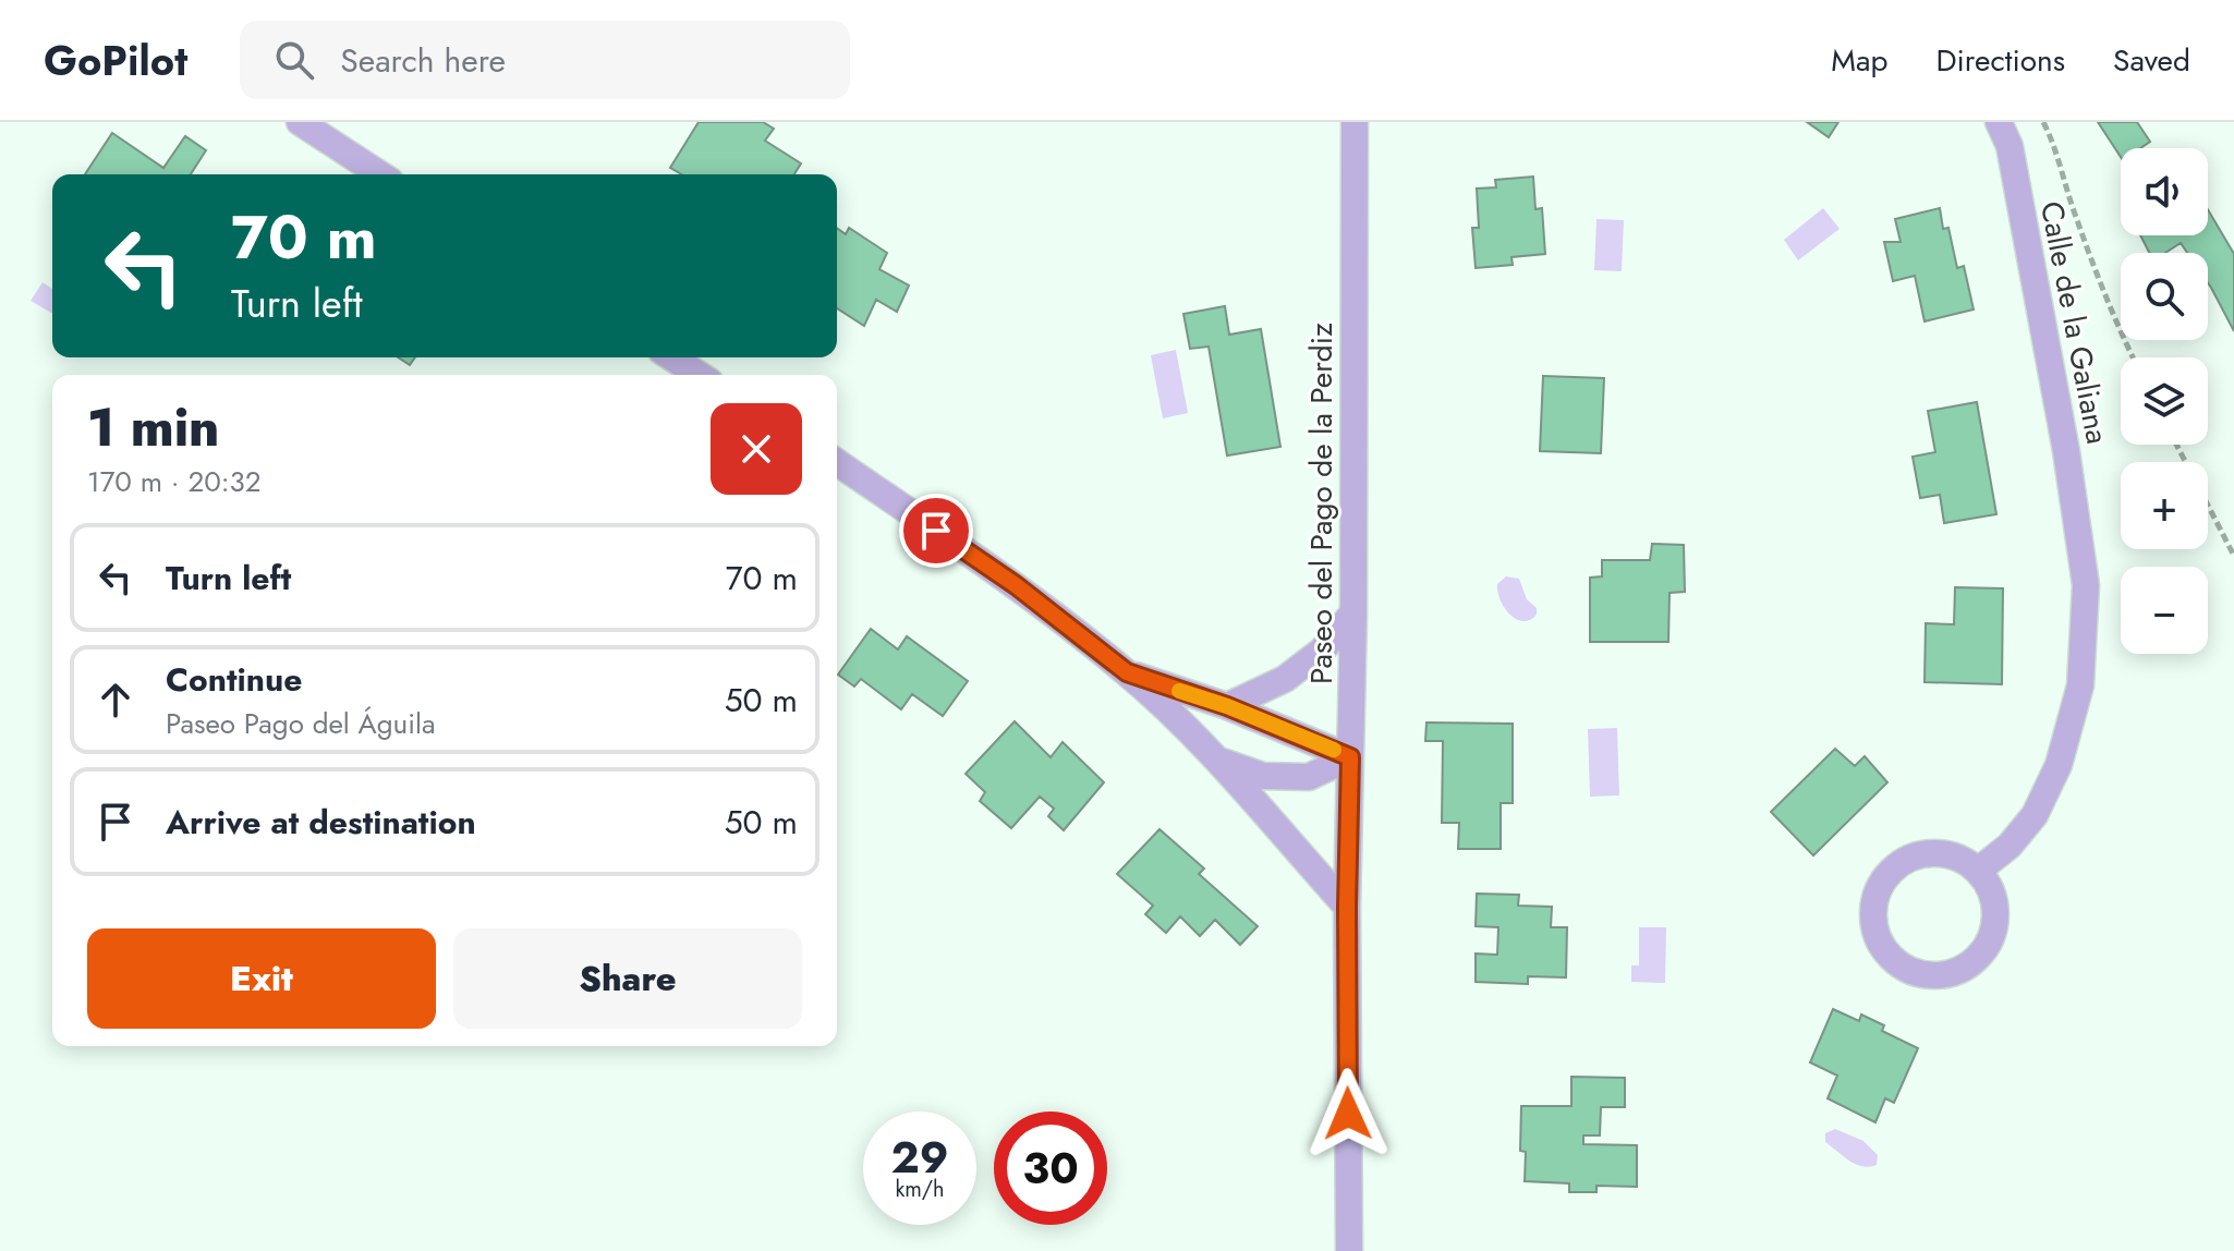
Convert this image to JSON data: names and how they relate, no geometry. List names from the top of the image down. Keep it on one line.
{"streets":{"street":["Calle de la Galiana","Paseo del Pago de la Perdiz"]},"page":{"header":"GoPilot","search":"Search here","nav":["Map","Directions","Saved"],"map_buttons":["+","−"],"turn":["70 m","Turn left"],"heading":["1 min","170 m · 20:32"],"list":[{"name":"Turn left","value":"70 m"},{"name":"Continue","note":"Paseo Pago del Águila","value":"50 m"},{"name":"Arrive at destination","value":"50 m"}],"buttons":["Exit","Share"],"speed":"29 km/h","limit":"30"}}
